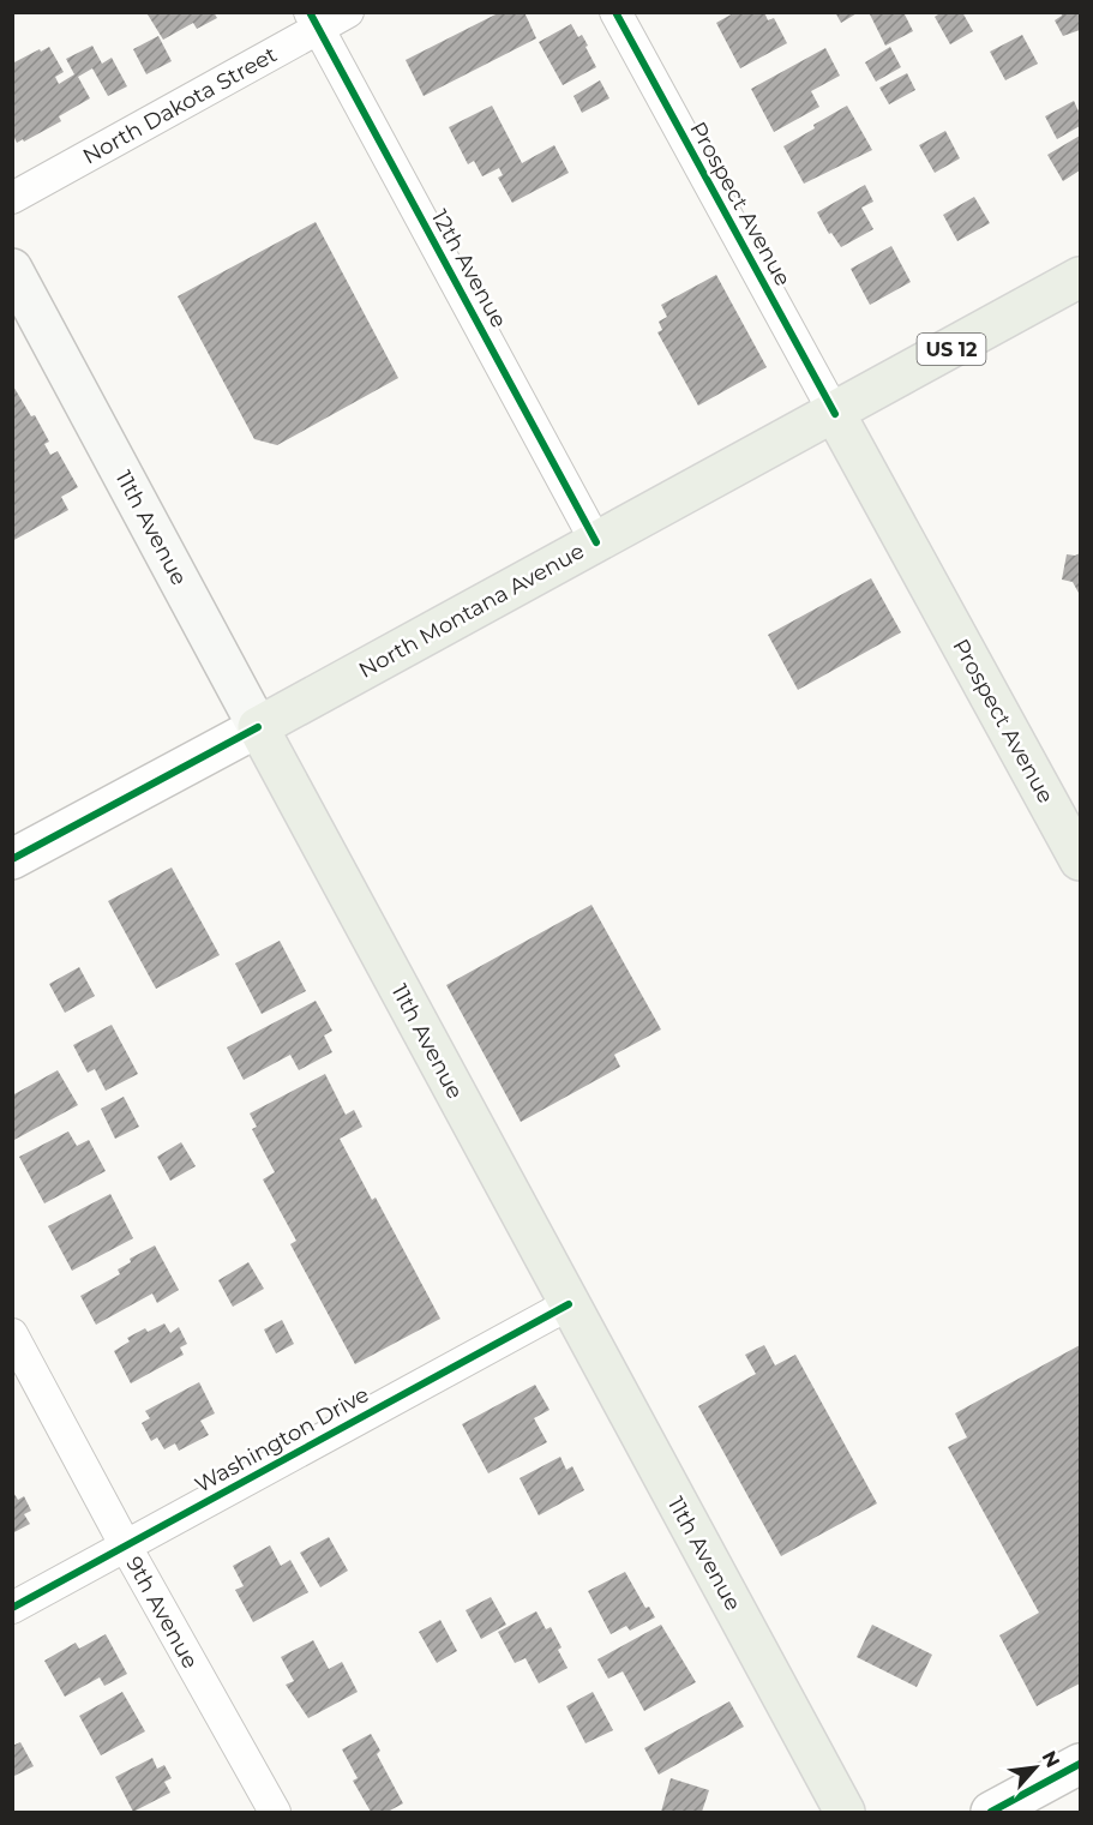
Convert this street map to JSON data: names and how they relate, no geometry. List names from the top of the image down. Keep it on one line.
{"streets":{"highway":["Prospect Avenue","US 12","11th Avenue","North Montana Avenue"],"street":["North Dakota Street","12th Avenue","Washington Drive","9th Avenue"]},"crossings":[["North Dakota Street","12th Avenue"],["Prospect Avenue","North Montana Avenue"],["12th Avenue","North Montana Avenue"],["11th Avenue","North Montana Avenue"],["11th Avenue","Washington Drive"],["Washington Drive","9th Avenue"]],"north":"top right"}
